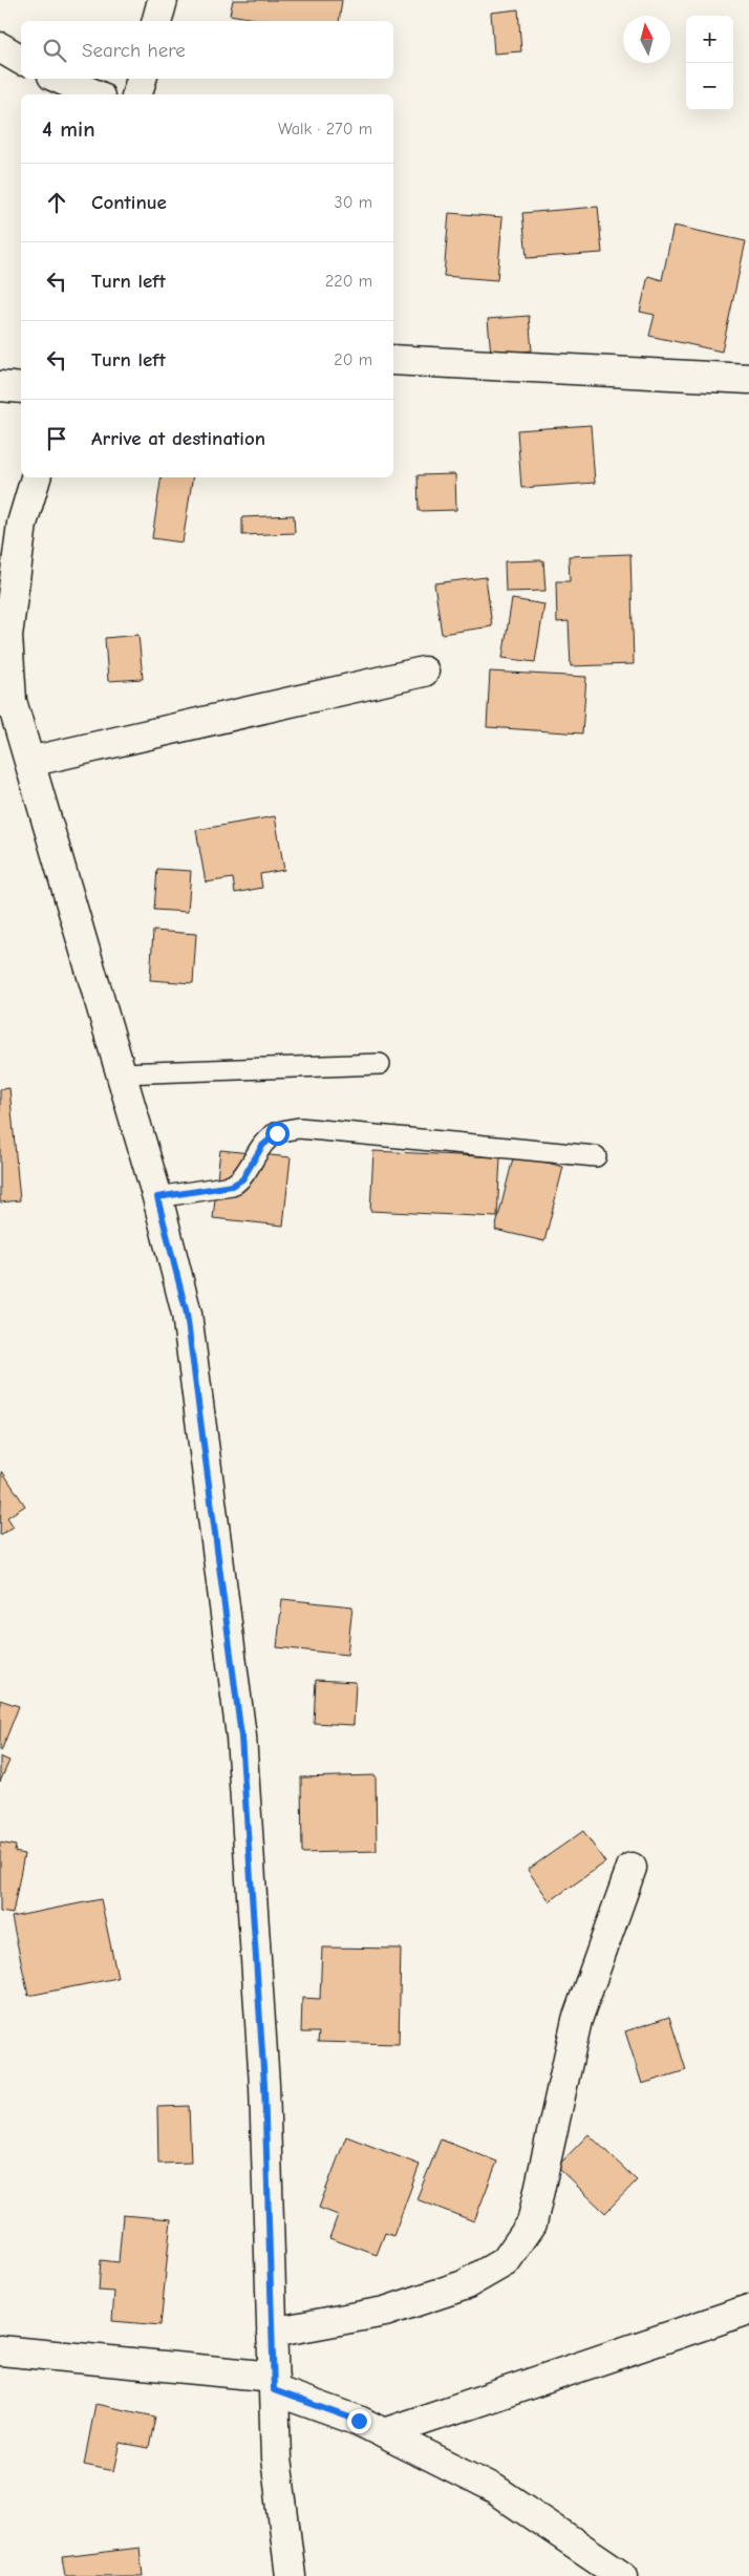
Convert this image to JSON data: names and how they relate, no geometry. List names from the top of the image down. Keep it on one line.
{"north":"top","page":{"map_buttons":["+","−"],"search":"Search here","heading":["4 min","Walk · 270 m"],"list":[["Continue","30 m"],["Turn left","220 m"],["Turn left","20 m"],"Arrive at destination"]}}
